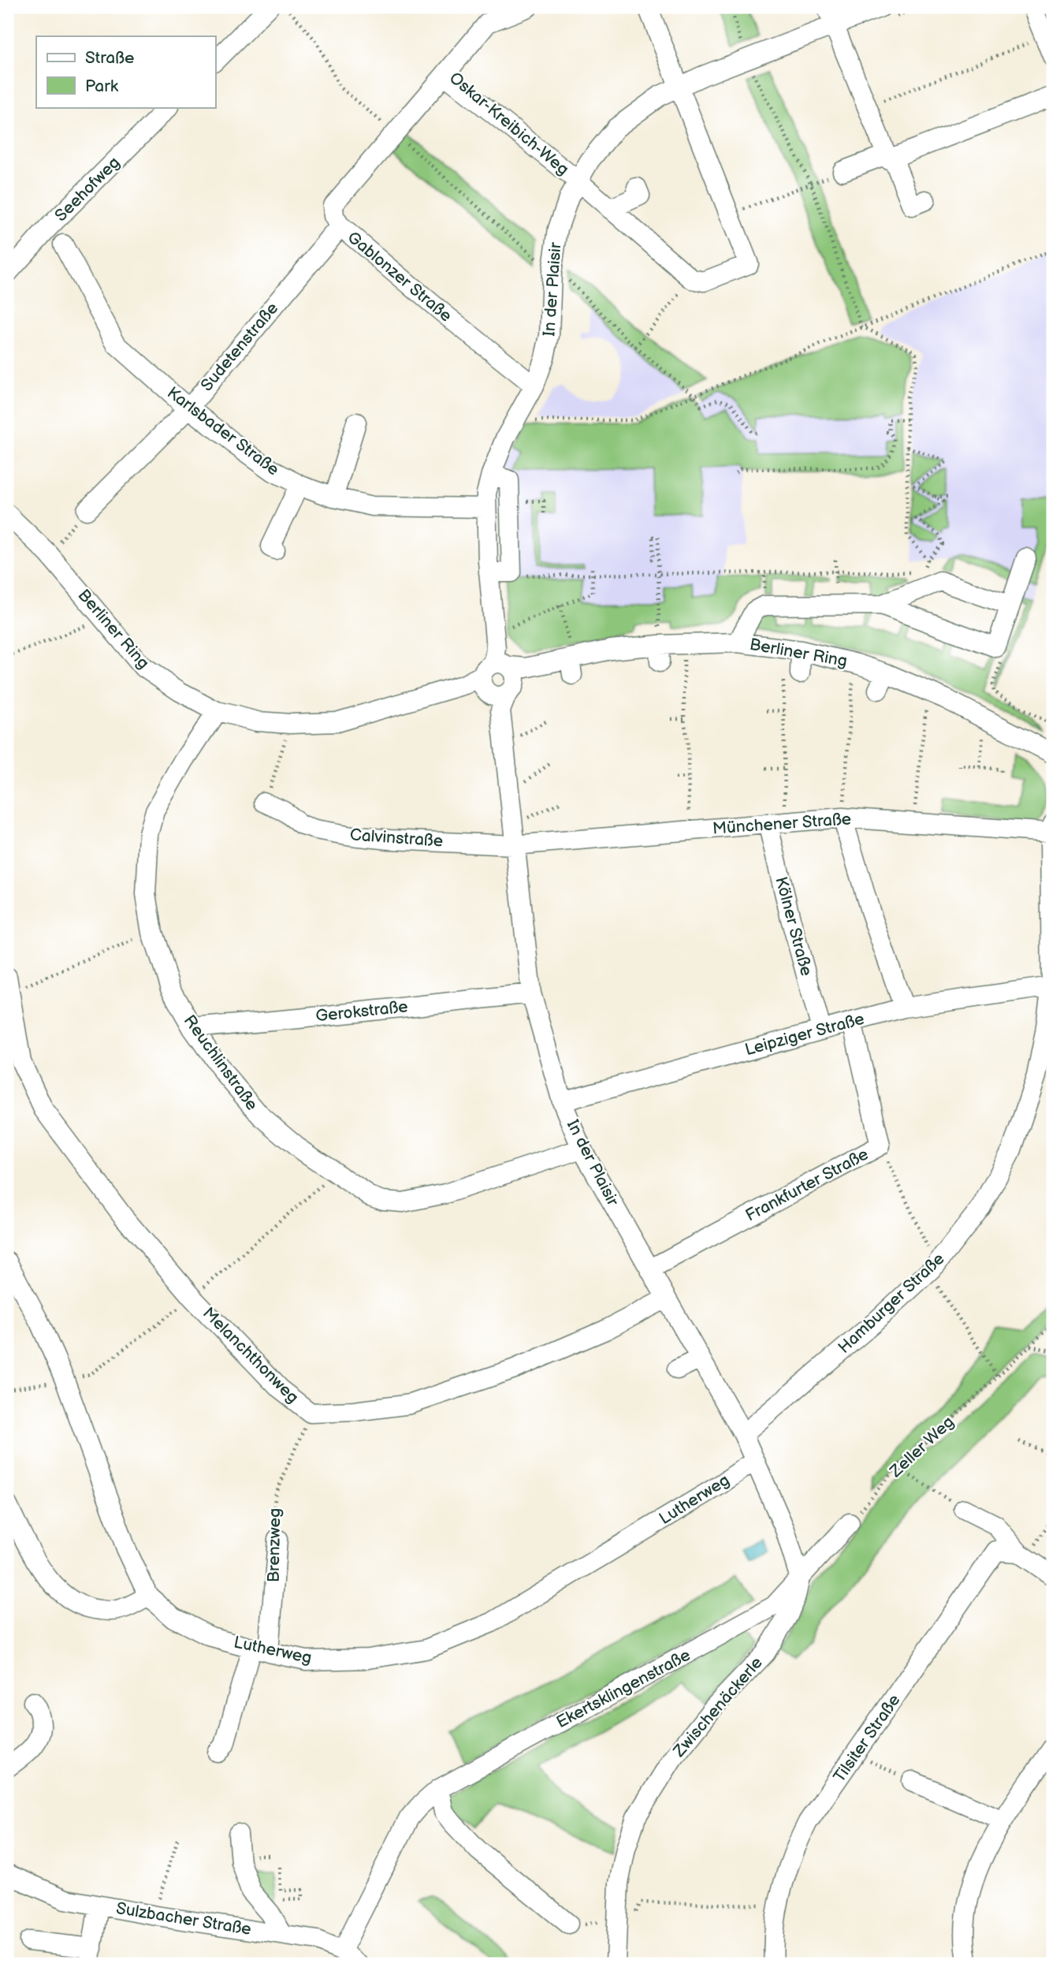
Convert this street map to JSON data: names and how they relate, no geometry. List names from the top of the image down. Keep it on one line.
{"streets":{"street":["Oskar-Kreibich-Weg","Seehofweg","Gablonzer Straße","In der Plaisir","Sudetenstraße","Karlsbader Straße","Berliner Ring","Münchener Straße","Calvinstraße","Kölner Straße","Gerokstraße","Leipziger Straße","Reuchlinstraße","Frankfurter Straße","Hamburger Straße","Melanchthonweg","Lutherweg","Brenzweg","Ekertsklingenstraße","Zwischenäckerle","Tilsiter Straße","Sulzbacher Straße"],"path":["Zeller Weg"]},"crossings":[["Oskar-Kreibich-Weg","Gablonzer Straße"],["Oskar-Kreibich-Weg","In der Plaisir"],["Gablonzer Straße","In der Plaisir"],["Gablonzer Straße","Sudetenstraße"],["In der Plaisir","Karlsbader Straße"],["In der Plaisir","Berliner Ring"],["In der Plaisir","Münchener Straße"],["In der Plaisir","Calvinstraße"],["In der Plaisir","Gerokstraße"],["In der Plaisir","Leipziger Straße"],["In der Plaisir","Reuchlinstraße"],["In der Plaisir","Frankfurter Straße"],["In der Plaisir","Hamburger Straße"],["In der Plaisir","Melanchthonweg"],["In der Plaisir","Lutherweg"],["In der Plaisir","Ekertsklingenstraße"],["In der Plaisir","Zwischenäckerle"],["Sudetenstraße","Karlsbader Straße"],["Berliner Ring","Reuchlinstraße"],["Münchener Straße","Calvinstraße"],["Münchener Straße","Kölner Straße"],["Münchener Straße","Hamburger Straße"],["Kölner Straße","Leipziger Straße"],["Gerokstraße","Reuchlinstraße"],["Leipziger Straße","Frankfurter Straße"],["Leipziger Straße","Hamburger Straße"],["Lutherweg","Brenzweg"],["Ekertsklingenstraße","Zwischenäckerle"],["Ekertsklingenstraße","Sulzbacher Straße"]],"legend":["Straße","Park"]}
